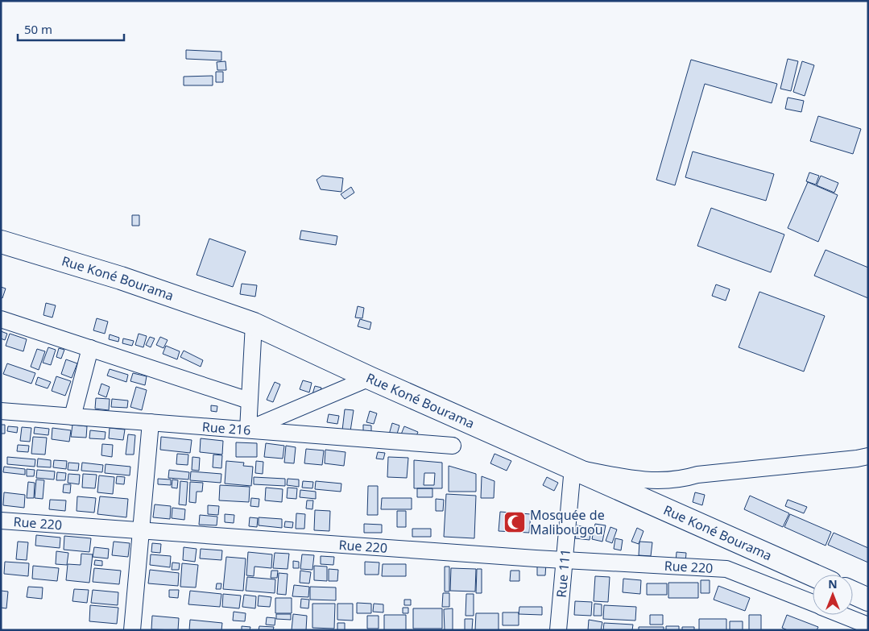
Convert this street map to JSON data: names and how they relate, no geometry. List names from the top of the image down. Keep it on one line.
{"streets":{"highway":["Rue Koné Bourama"],"street":["Rue 216","Rue 220","Rue 111"]},"crossings":[["Rue Koné Bourama","Rue 111"],["Rue 220","Rue 111"]],"places":{"mosque":["Mosquée de Malibougou"]},"scale_bar":"50 m","north":"top"}
